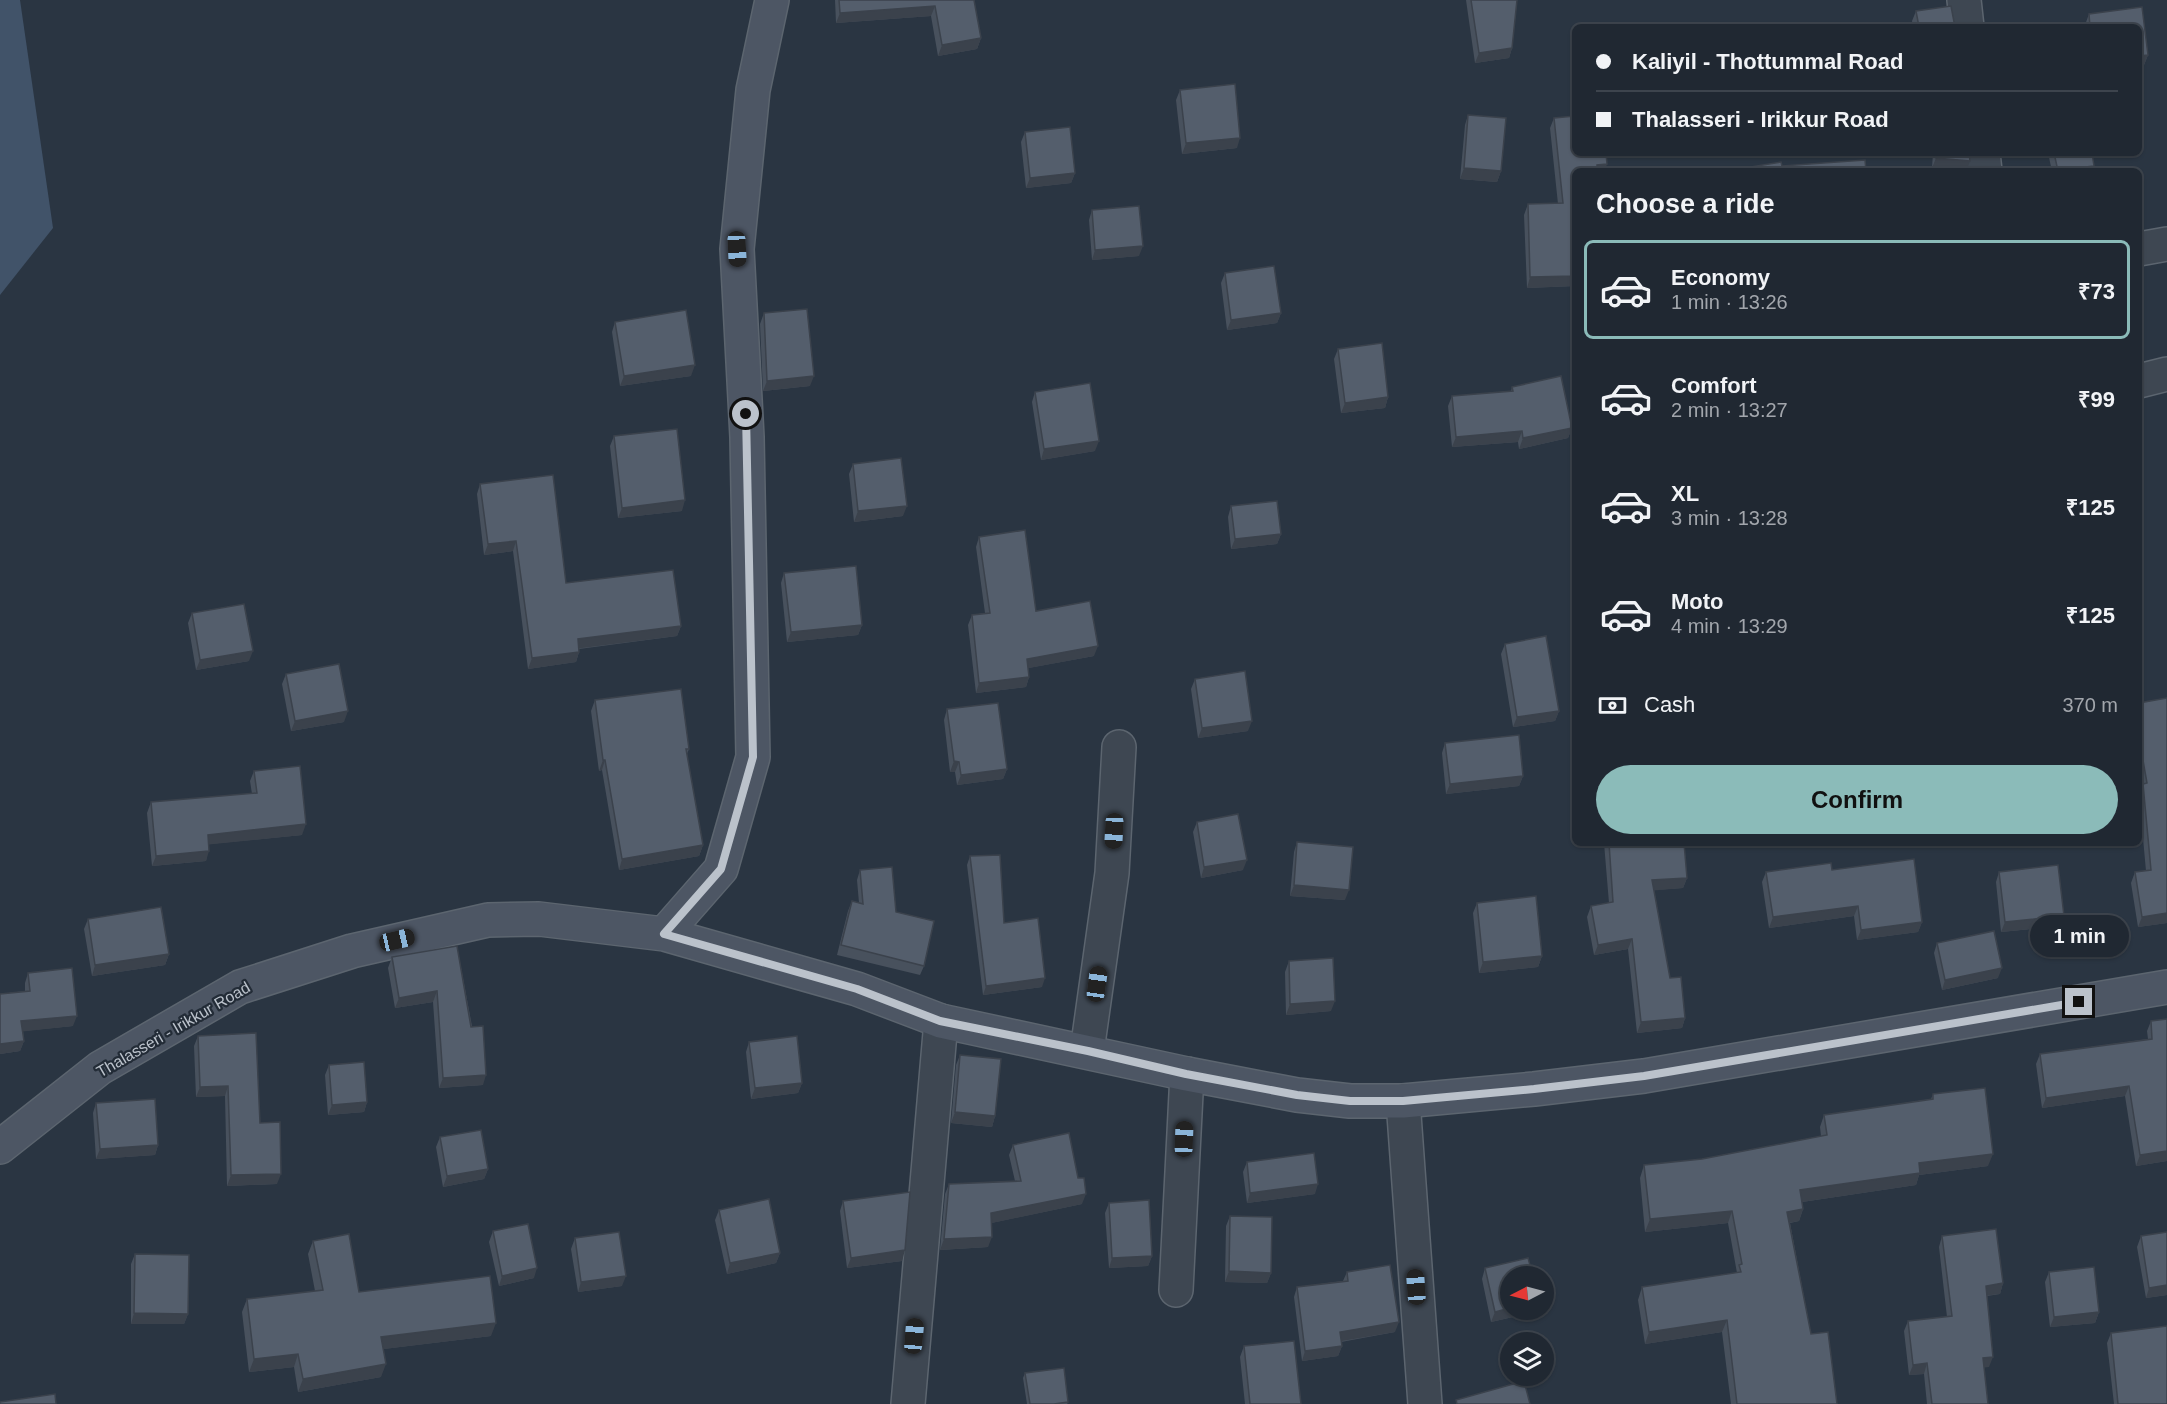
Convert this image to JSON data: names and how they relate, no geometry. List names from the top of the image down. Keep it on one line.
{"streets":{"main road":["Thalasseri - Irikkur Road"]},"north":"left","page":{"banner":["Kaliyil - Thottummal Road","Thalasseri - Irikkur Road"],"heading":"Choose a ride","list":[{"name":"Economy","note":"1 min · 13:26","value":"₹73"},{"name":"Comfort","note":"2 min · 13:27","value":"₹99"},{"name":"XL","note":"3 min · 13:28","value":"₹125"},{"name":"Moto","note":"4 min · 13:29","value":"₹125"}],"pay":["Cash","370 m"],"buttons":"Confirm","bubble":"1 min"}}
